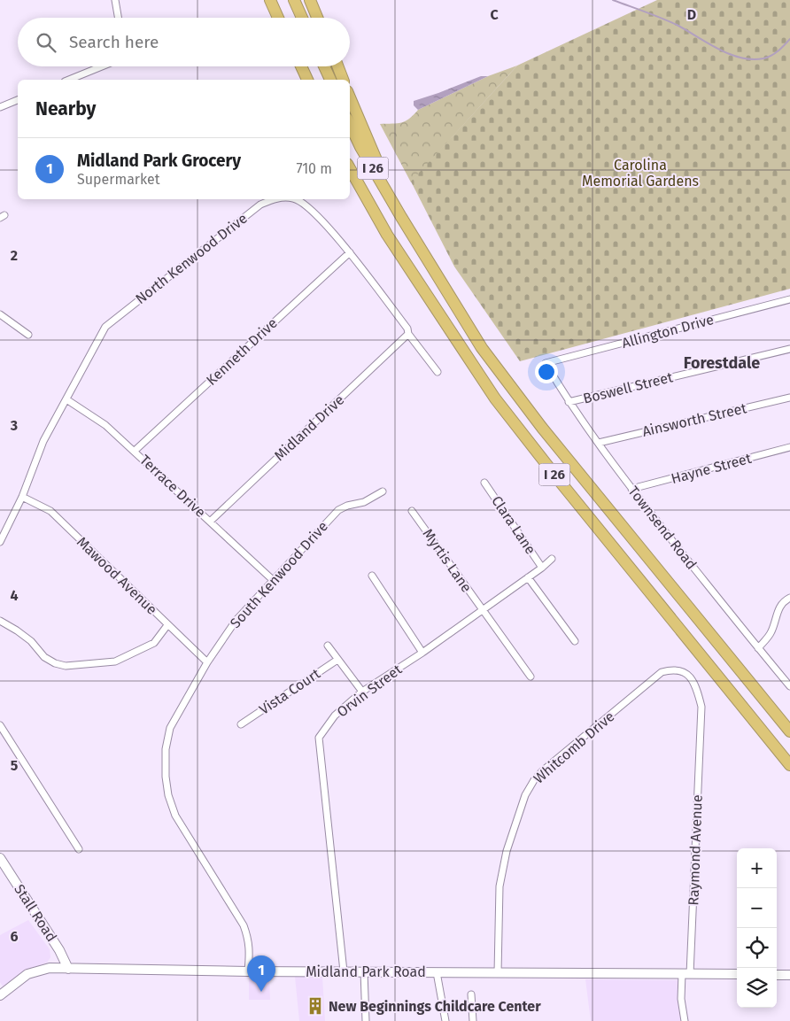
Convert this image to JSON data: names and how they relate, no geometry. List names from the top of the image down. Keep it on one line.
{"streets":{"highway":["I 26"],"street":["North Kenwood Drive","Allington Drive","Kenneth Drive","Boswell Street","Ainsworth Street","Midland Drive","Hayne Street","Terrace Drive","Clara Lane","Townsend Road","Myrtis Lane","South Kenwood Drive","Mawood Avenue","Orvin Street","Vista Court","Whitcomb Drive","Raymond Avenue","Stall Road","Midland Park Road"]},"crossings":[["North Kenwood Drive","Kenneth Drive"],["North Kenwood Drive","Midland Drive"],["North Kenwood Drive","Terrace Drive"],["North Kenwood Drive","Mawood Avenue"],["Allington Drive","Townsend Road"],["Kenneth Drive","Terrace Drive"],["Boswell Street","Townsend Road"],["Ainsworth Street","Townsend Road"],["Midland Drive","Terrace Drive"],["Hayne Street","Townsend Road"],["Terrace Drive","South Kenwood Drive"],["Clara Lane","Orvin Street"],["Myrtis Lane","Orvin Street"],["South Kenwood Drive","Mawood Avenue"],["South Kenwood Drive","Midland Park Road"],["Orvin Street","Midland Park Road"],["Whitcomb Drive","Raymond Avenue"],["Whitcomb Drive","Midland Park Road"],["Raymond Avenue","Midland Park Road"],["Stall Road","Midland Park Road"]],"districts":["Forestdale"],"parks":["Carolina Memorial Gardens"],"places":{"building":["New Beginnings Childcare Center"]},"page":{"search":"Search here","heading":"Nearby","list":[{"mark":"1","name":"Midland Park Grocery","note":"Supermarket","value":"710 m"}],"map_buttons":["+","−"],"pins":"1"},"grid":{"columns":["C","D"],"rows":["2","3","4","5","6"]}}
